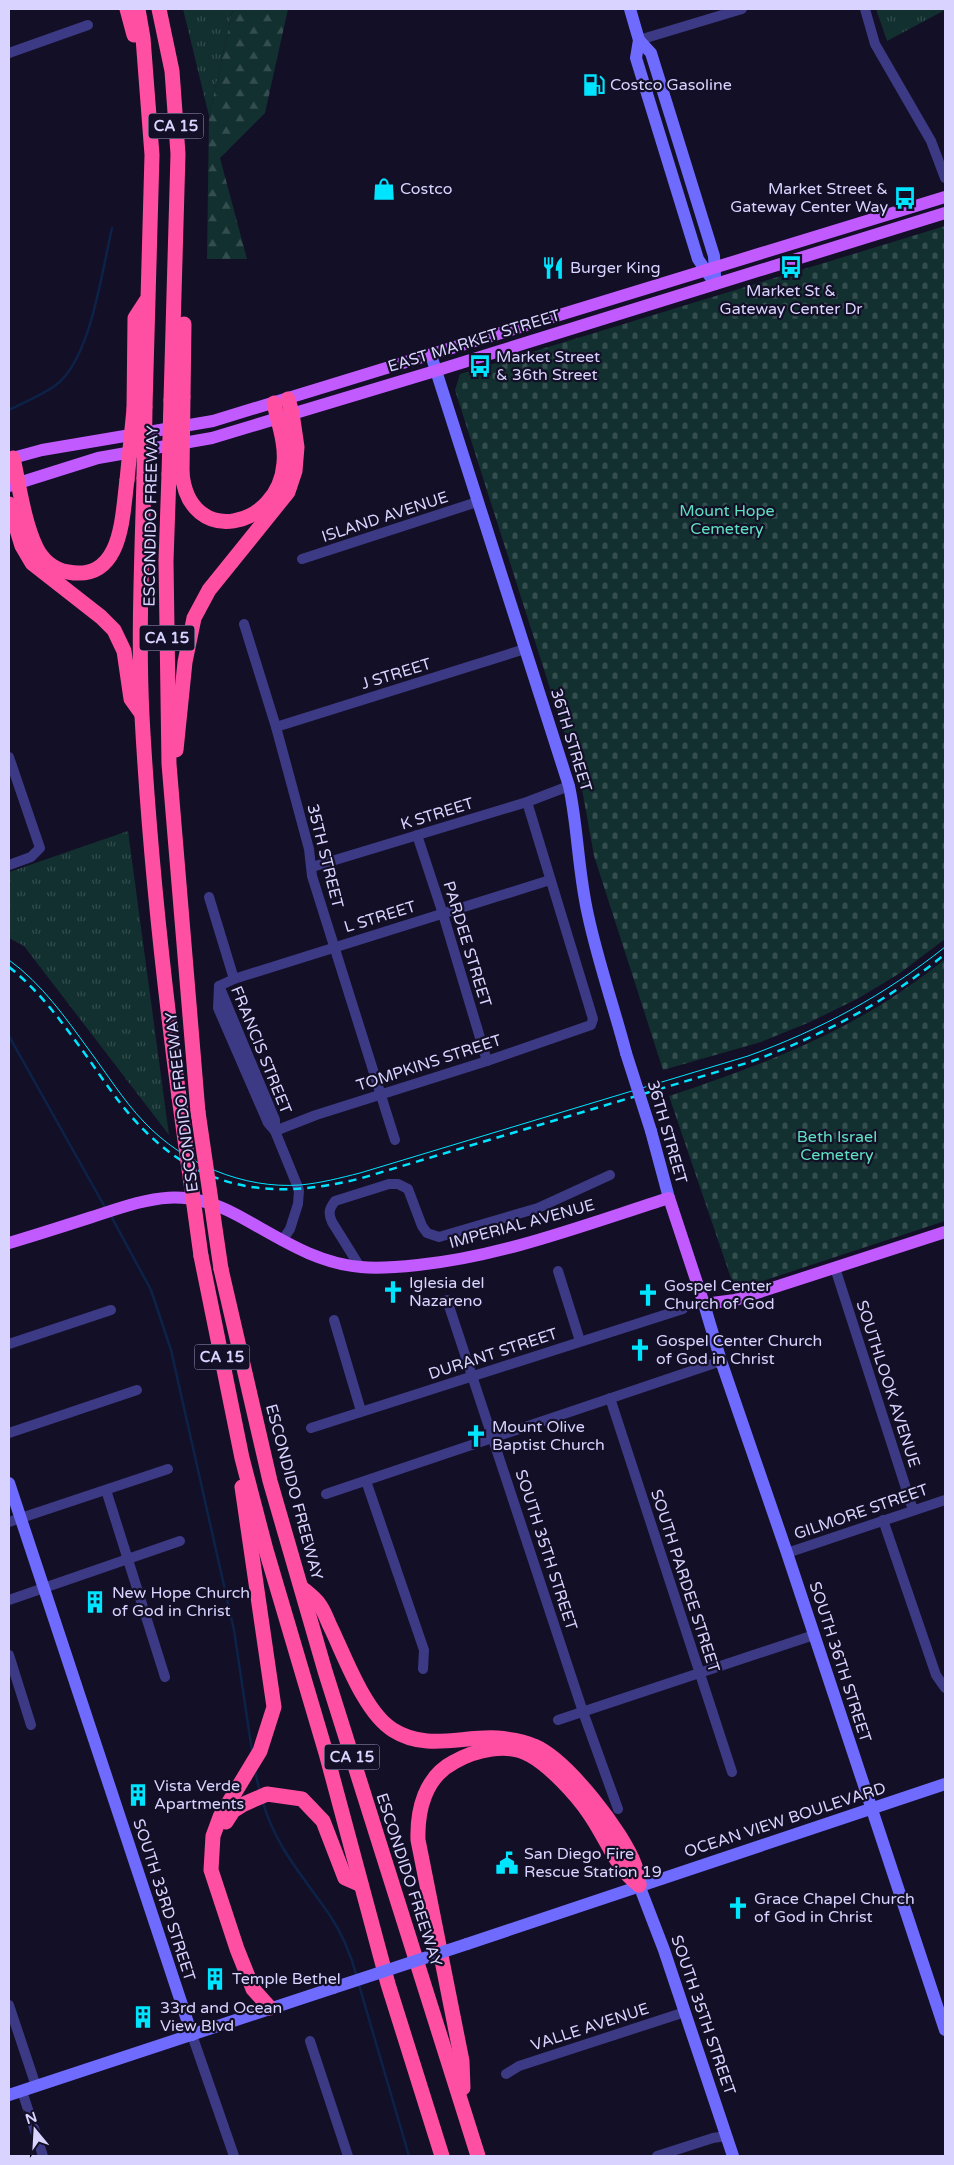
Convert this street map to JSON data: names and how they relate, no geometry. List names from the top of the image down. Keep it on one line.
{"streets":{"highway":["CA 15","ESCONDIDO FREEWAY"],"main road":["EAST MARKET STREET","36TH STREET","IMPERIAL AVENUE","SOUTH 35TH STREET","SOUTH 36TH STREET","OCEAN VIEW BOULEVARD","SOUTH 33RD STREET"],"street":["ISLAND AVENUE","J STREET","K STREET","35TH STREET","L STREET","PARDEE STREET","FRANCIS STREET","TOMPKINS STREET","DURANT STREET","SOUTHLOOK AVENUE","GILMORE STREET","SOUTH PARDEE STREET","VALLE AVENUE"]},"crossings":[["CA 15","ESCONDIDO FREEWAY"],["EAST MARKET STREET","36TH STREET"],["ISLAND AVENUE","36TH STREET"],["J STREET","36TH STREET"],["J STREET","35TH STREET"],["36TH STREET","K STREET"],["36TH STREET","IMPERIAL AVENUE"],["K STREET","35TH STREET"],["K STREET","PARDEE STREET"],["35TH STREET","L STREET"],["35TH STREET","TOMPKINS STREET"],["L STREET","PARDEE STREET"],["L STREET","FRANCIS STREET"],["L STREET","TOMPKINS STREET"],["PARDEE STREET","TOMPKINS STREET"],["FRANCIS STREET","TOMPKINS STREET"],["FRANCIS STREET","IMPERIAL AVENUE"],["DURANT STREET","SOUTH 35TH STREET"],["SOUTHLOOK AVENUE","GILMORE STREET"],["GILMORE STREET","SOUTH 36TH STREET"],["SOUTH 35TH STREET","OCEAN VIEW BOULEVARD"],["SOUTH 35TH STREET","VALLE AVENUE"],["SOUTH 36TH STREET","OCEAN VIEW BOULEVARD"],["OCEAN VIEW BOULEVARD","SOUTH 33RD STREET"]],"parks":["Mount Hope Cemetery","Beth Israel Cemetery"],"places":{"fuel station":["Costco Gasoline"],"shop":["Costco"],"bus stop":["Market Street & Gateway Center Way","Market St & Gateway Center Dr","Market Street & 36th Street"],"restaurant":["Burger King"],"church":["Iglesia del Nazareno","Gospel Center Church of God","Gospel Center Church of God in Christ","Mount Olive Baptist Church","Grace Chapel Church of God in Christ"],"building":["New Hope Church of God in Christ","Vista Verde Apartments","Temple Bethel","33rd and Ocean View Blvd"],"public building":["San Diego Fire Rescue Station 19"]},"north":"top"}
